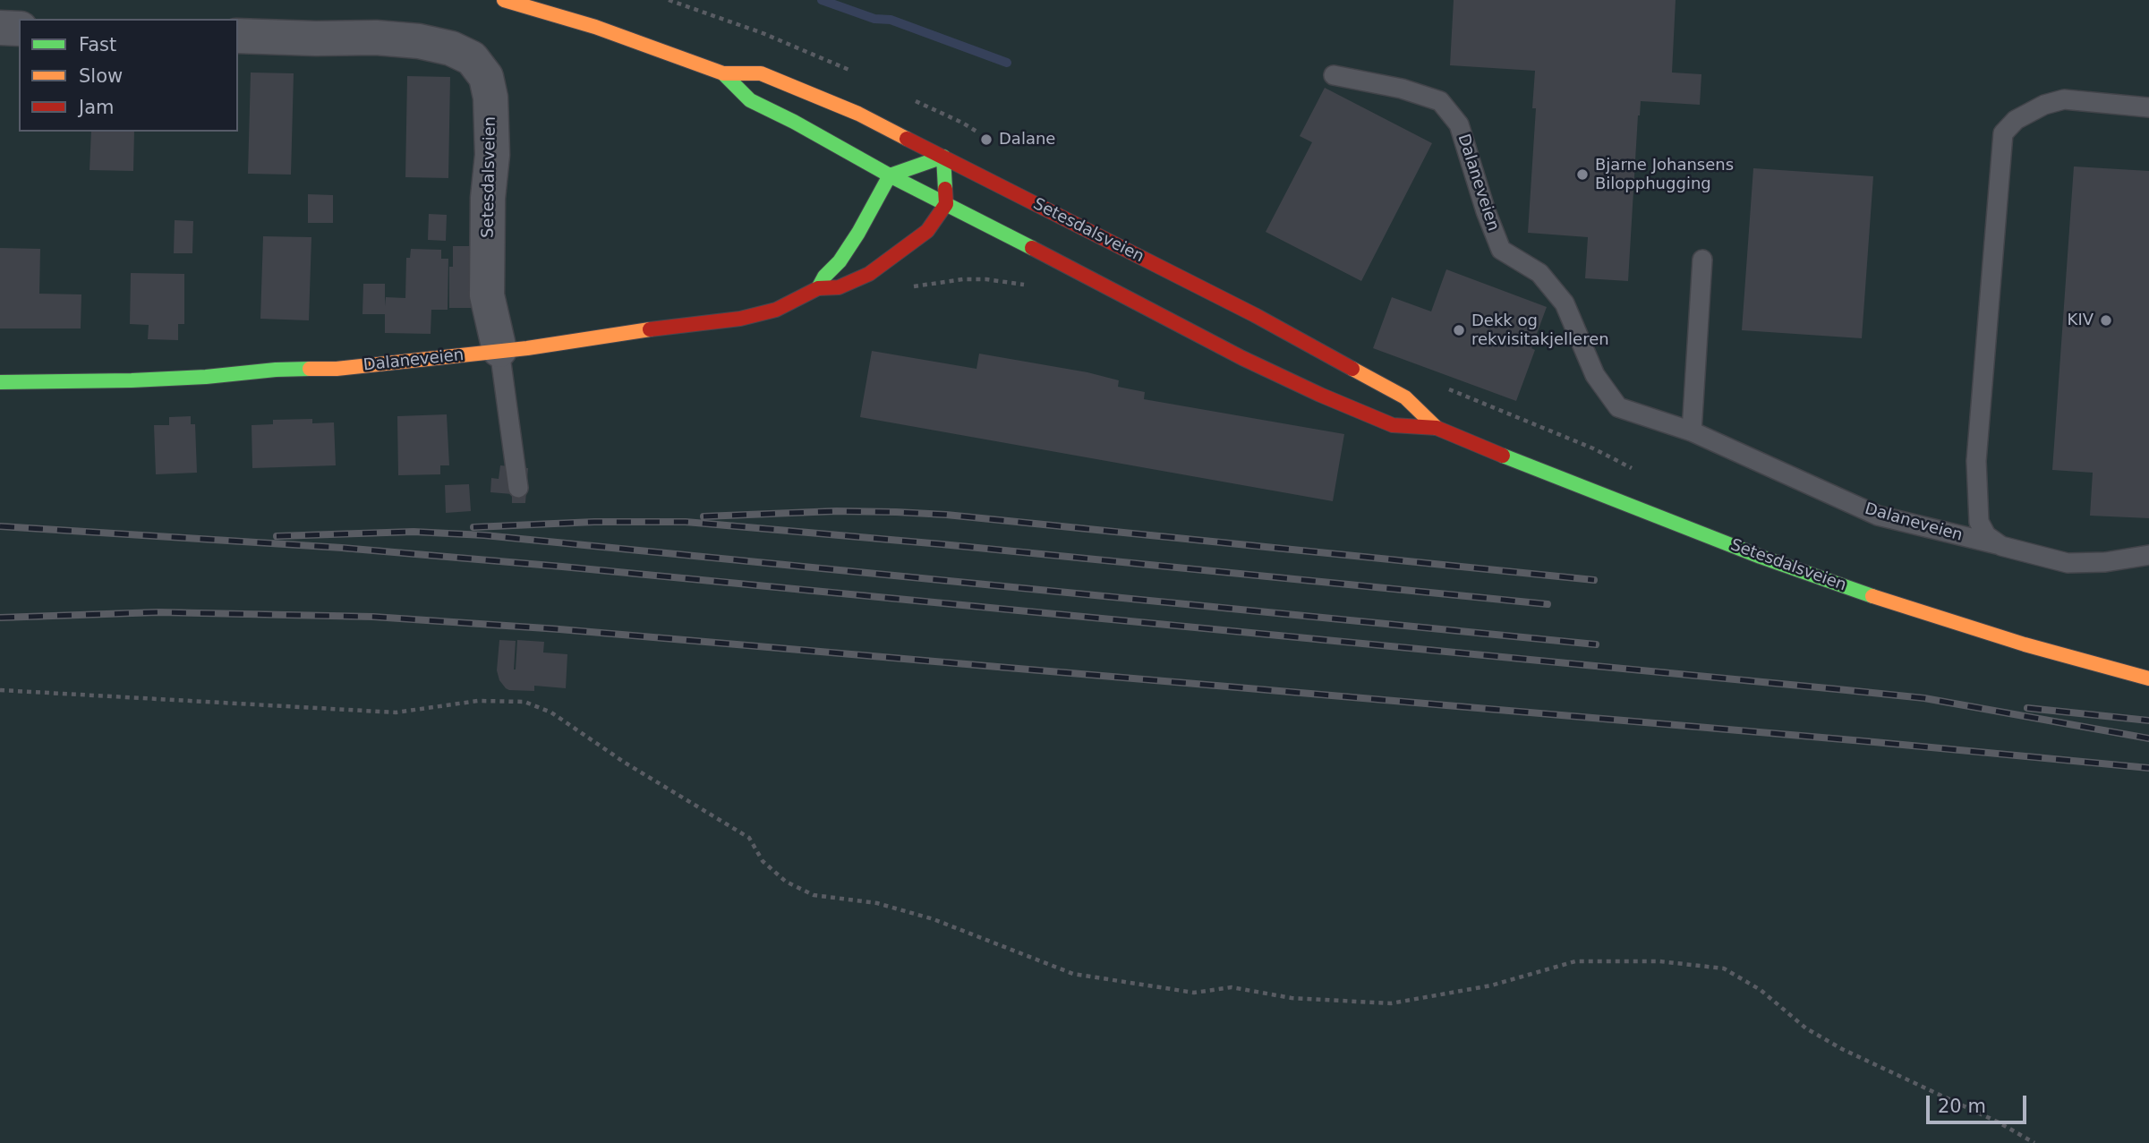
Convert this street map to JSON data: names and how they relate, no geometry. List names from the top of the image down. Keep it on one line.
{"streets":{"main road":["Setesdalsveien","Dalaneveien"]},"crossings":[["Setesdalsveien","Dalaneveien"]],"places":["Dalane","Bjarne Johansens Bilopphugging","KIV","Dekk og rekvisitakjelleren"],"legend":["Fast","Slow","Jam"],"scale_bar":"20 m"}
